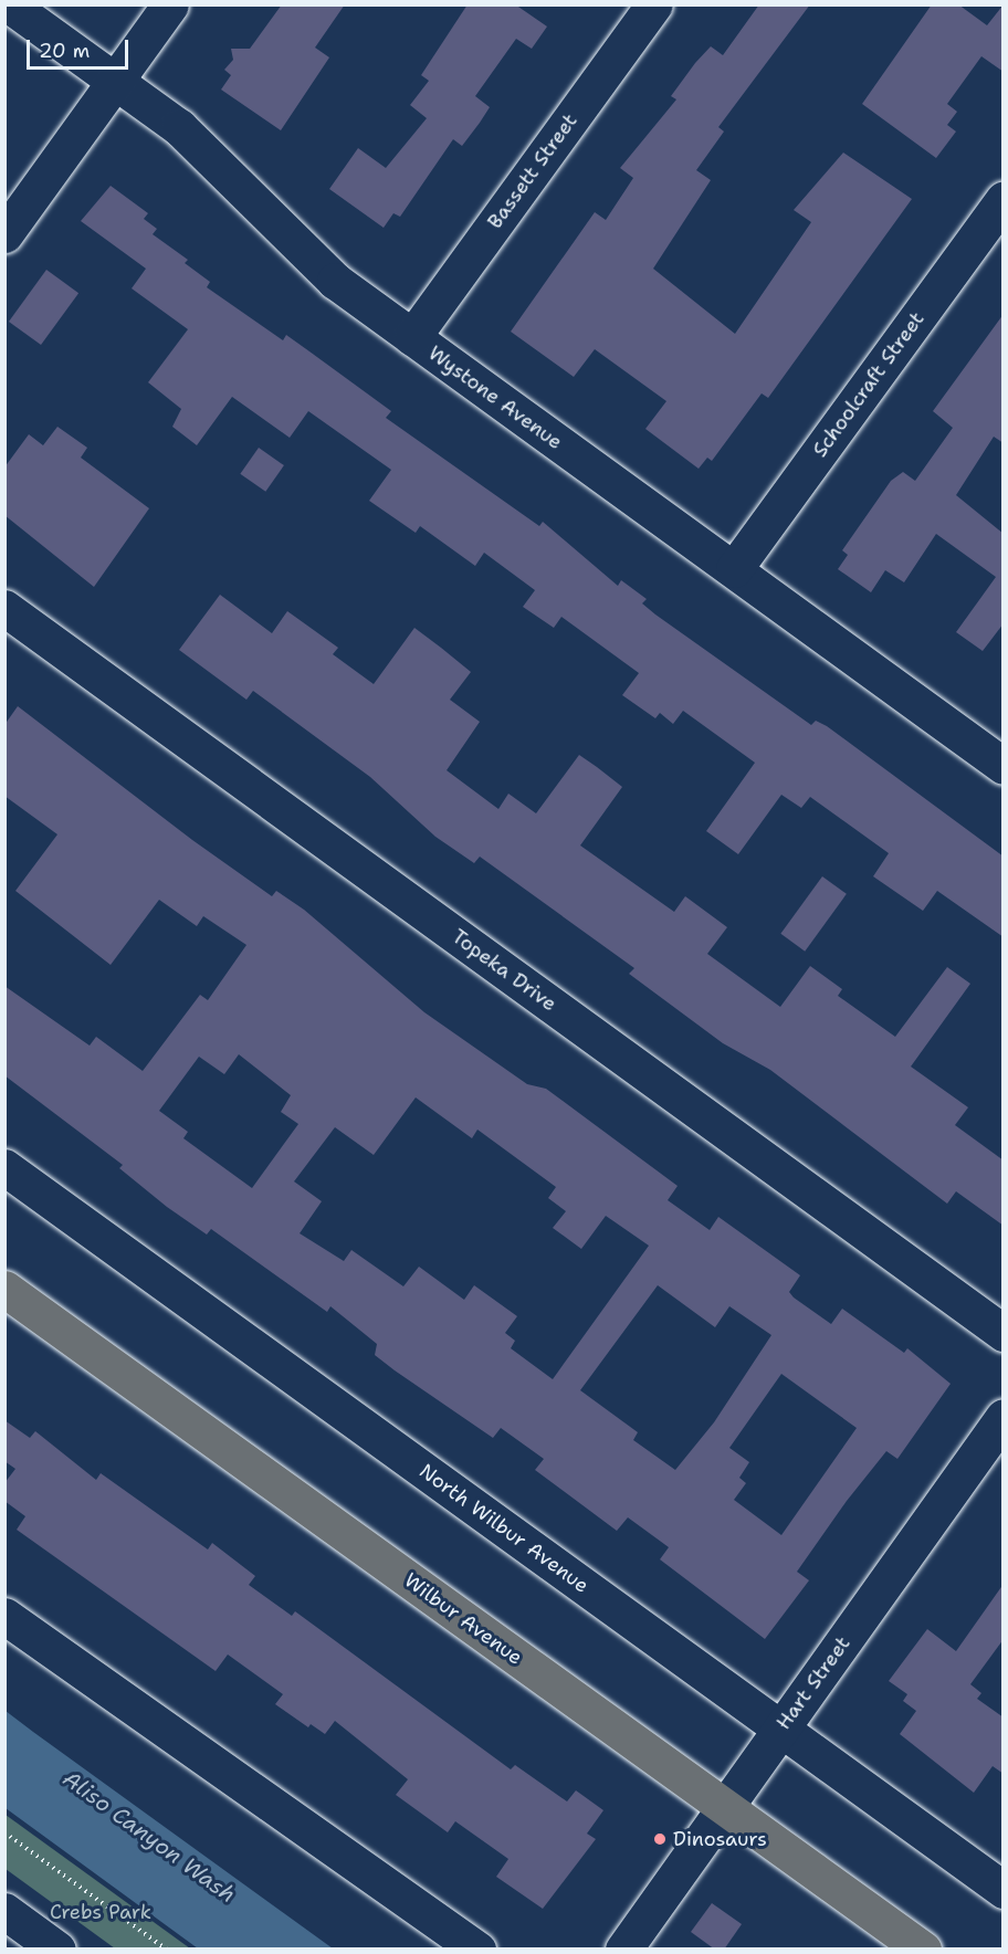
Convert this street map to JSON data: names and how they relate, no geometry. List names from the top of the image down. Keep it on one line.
{"streets":{"main road":["Wilbur Avenue"],"street":["Bassett Street","Schoolcraft Street","Wystone Avenue","Topeka Drive","North Wilbur Avenue","Hart Street"]},"crossings":[["Bassett Street","Wystone Avenue"],["Schoolcraft Street","Wystone Avenue"],["North Wilbur Avenue","Hart Street"],["Wilbur Avenue","Hart Street"]],"water":["Aliso Canyon Wash"],"parks":["Crebs Park"],"places":["Dinosaurs"],"scale_bar":"20 m"}
